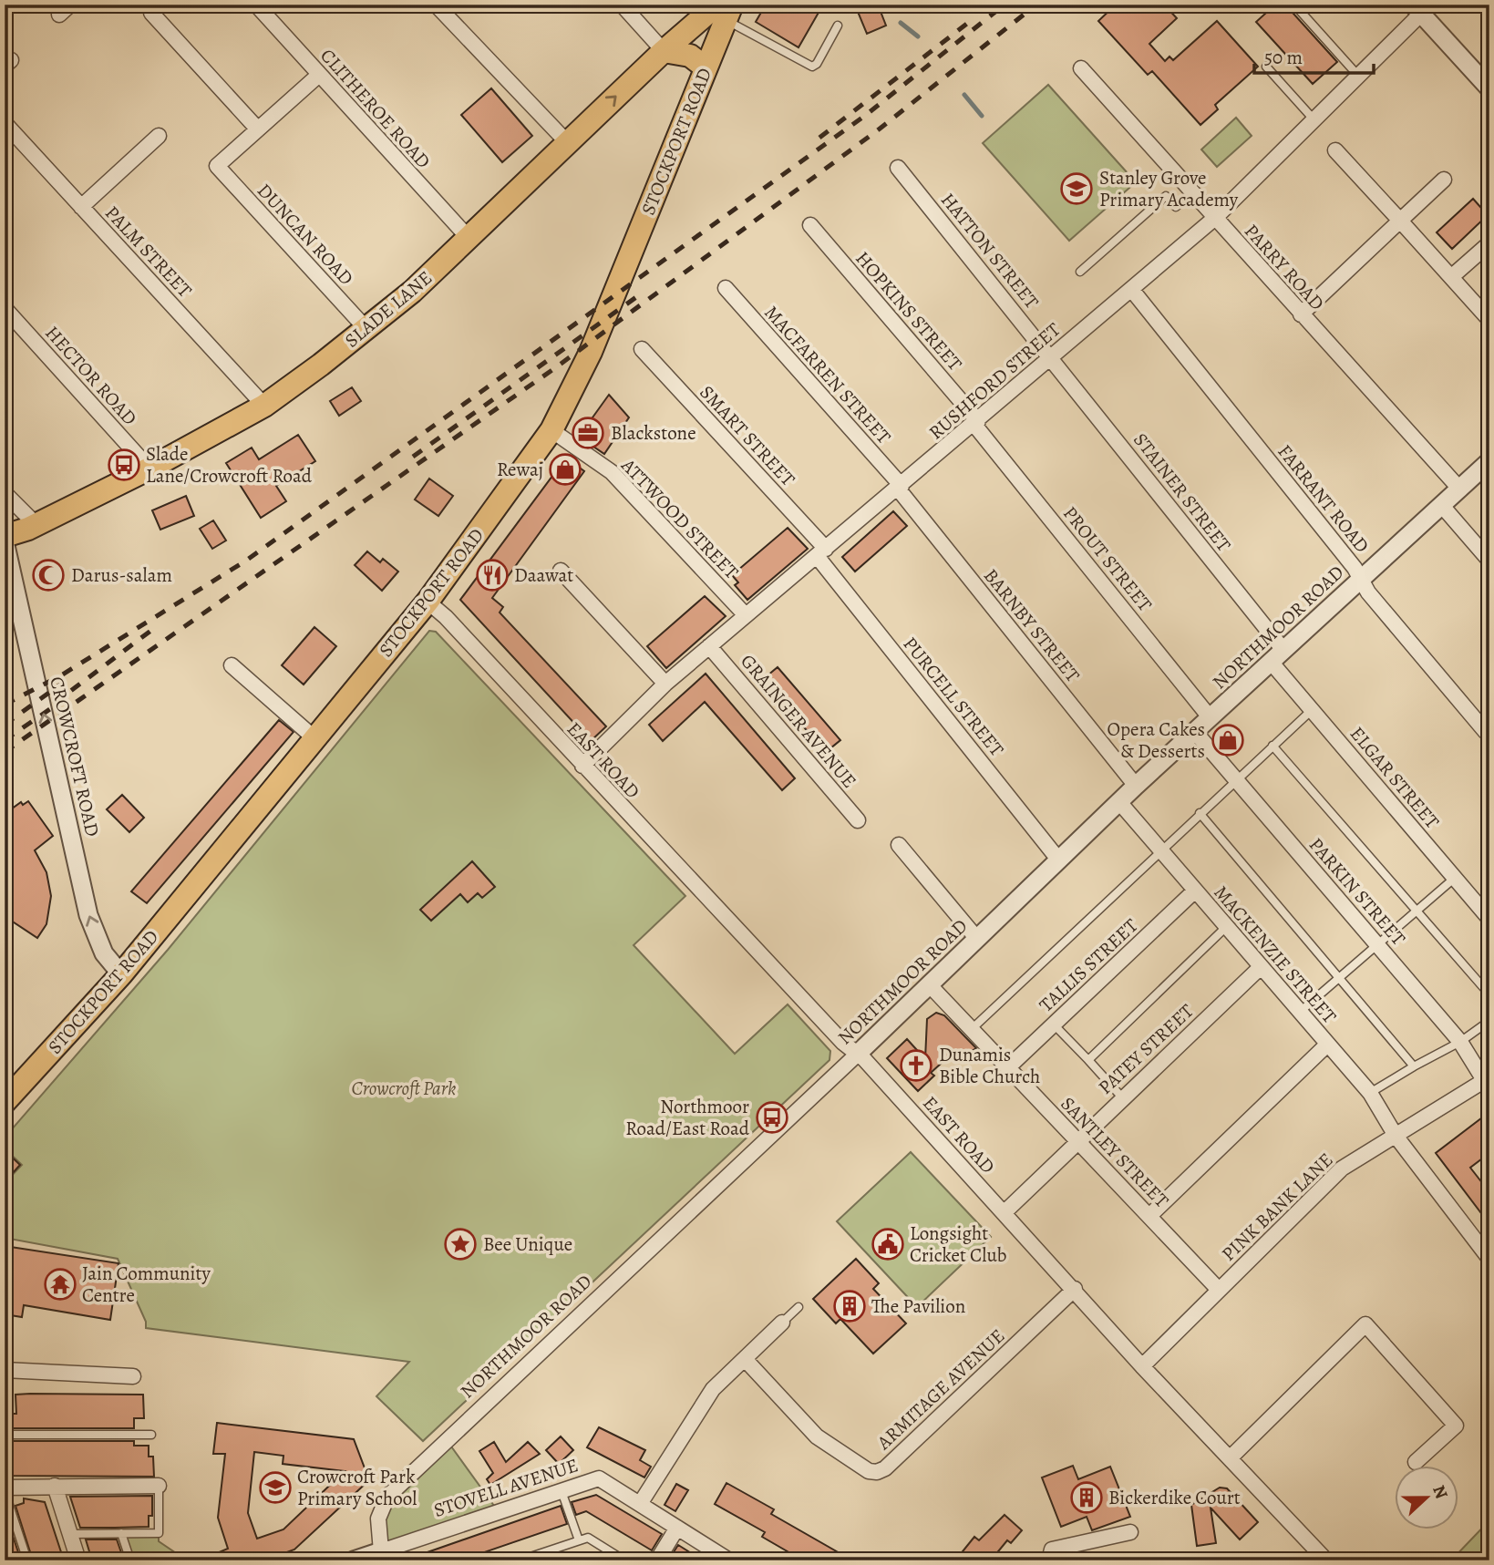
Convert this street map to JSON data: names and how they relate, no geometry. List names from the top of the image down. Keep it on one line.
{"streets":{"main road":["STOCKPORT ROAD","SLADE LANE"],"street":["CLITHEROE ROAD","DUNCAN ROAD","HATTON STREET","PALM STREET","PARRY ROAD","HOPKINS STREET","MACFARREN STREET","HECTOR ROAD","RUSHFORD STREET","SMART STREET","STAINER STREET","FARRANT ROAD","ATTWOOD STREET","PROUT STREET","BARNBY STREET","NORTHMOOR ROAD","PURCELL STREET","GRAINGER AVENUE","CROWCROFT ROAD","EAST ROAD","ELGAR STREET","PARKIN STREET","MACKENZIE STREET","TALLIS STREET","PATEY STREET","SANTLEY STREET","PINK BANK LANE","ARMITAGE AVENUE","STOVELL AVENUE"]},"crossings":[["CLITHEROE ROAD","SLADE LANE"],["STOCKPORT ROAD","SLADE LANE"],["STOCKPORT ROAD","ATTWOOD STREET"],["STOCKPORT ROAD","CROWCROFT ROAD"],["STOCKPORT ROAD","EAST ROAD"],["DUNCAN ROAD","SLADE LANE"],["HATTON STREET","RUSHFORD STREET"],["HATTON STREET","STAINER STREET"],["PALM STREET","SLADE LANE"],["PARRY ROAD","RUSHFORD STREET"],["PARRY ROAD","NORTHMOOR ROAD"],["SLADE LANE","HECTOR ROAD"],["HOPKINS STREET","RUSHFORD STREET"],["HOPKINS STREET","PROUT STREET"],["MACFARREN STREET","RUSHFORD STREET"],["MACFARREN STREET","BARNBY STREET"],["RUSHFORD STREET","SMART STREET"],["RUSHFORD STREET","STAINER STREET"],["RUSHFORD STREET","FARRANT ROAD"],["RUSHFORD STREET","ATTWOOD STREET"],["RUSHFORD STREET","PROUT STREET"],["RUSHFORD STREET","BARNBY STREET"],["RUSHFORD STREET","PURCELL STREET"],["RUSHFORD STREET","GRAINGER AVENUE"],["RUSHFORD STREET","EAST ROAD"],["SMART STREET","PURCELL STREET"],["STAINER STREET","NORTHMOOR ROAD"],["STAINER STREET","ELGAR STREET"],["FARRANT ROAD","NORTHMOOR ROAD"],["PROUT STREET","NORTHMOOR ROAD"],["BARNBY STREET","NORTHMOOR ROAD"],["NORTHMOOR ROAD","PURCELL STREET"],["NORTHMOOR ROAD","EAST ROAD"],["NORTHMOOR ROAD","ELGAR STREET"],["NORTHMOOR ROAD","PARKIN STREET"],["NORTHMOOR ROAD","MACKENZIE STREET"],["NORTHMOOR ROAD","SANTLEY STREET"],["NORTHMOOR ROAD","STOVELL AVENUE"],["EAST ROAD","PATEY STREET"],["EAST ROAD","PINK BANK LANE"],["EAST ROAD","ARMITAGE AVENUE"],["PARKIN STREET","PINK BANK LANE"],["MACKENZIE STREET","TALLIS STREET"],["MACKENZIE STREET","PATEY STREET"],["MACKENZIE STREET","PINK BANK LANE"],["TALLIS STREET","SANTLEY STREET"],["PATEY STREET","SANTLEY STREET"],["SANTLEY STREET","PINK BANK LANE"]],"one_way":["CROWCROFT ROAD"],"parks":["Crowcroft Park"],"places":{"school or university":["Stanley Grove Primary Academy","Crowcroft Park Primary School"],"office":["Blackstone"],"bus stop":["Slade Lane/Crowcroft Road","Northmoor Road/East Road"],"shop":["Rewaj","Opera Cakes & Desserts"],"mosque":["Darus-salam"],"restaurant":["Daawat"],"church":["Dunamis Bible Church"],"place":["Bee Unique"],"public building":["Longsight Cricket Club"],"temple":["Jain Community Centre"],"building":["The Pavilion","Bickerdike Court"]},"scale_bar":"50 m","north":"right"}
